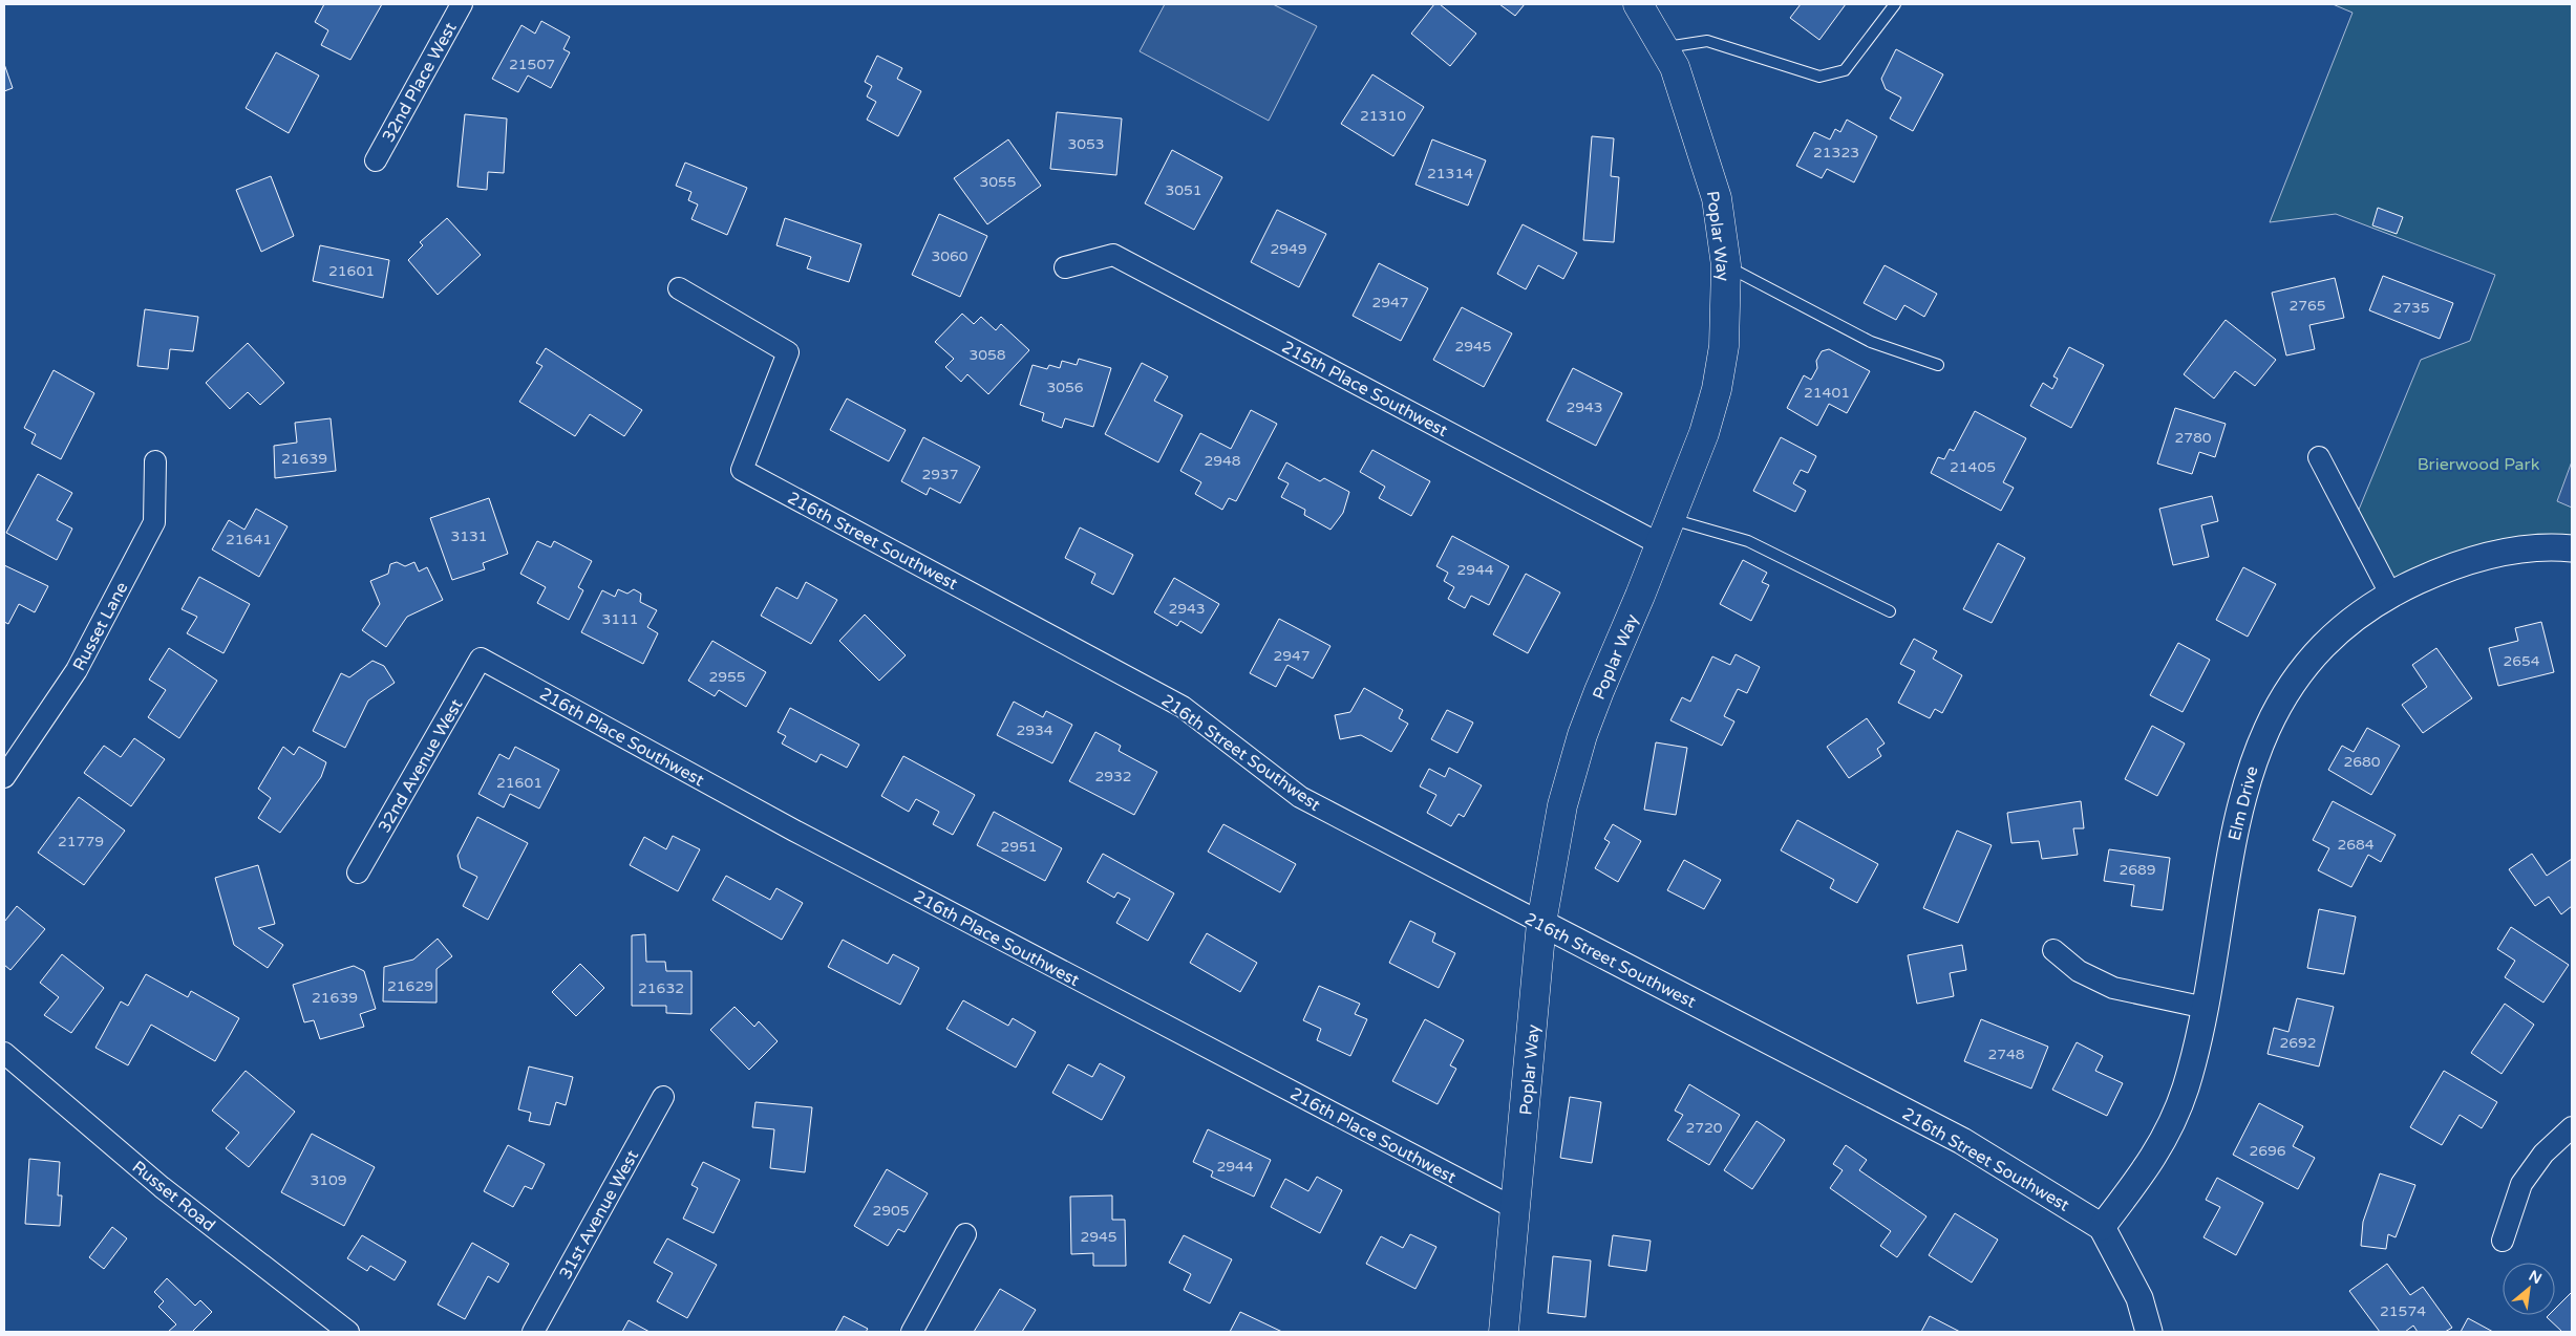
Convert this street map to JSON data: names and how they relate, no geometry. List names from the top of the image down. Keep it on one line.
{"streets":{"main road":["Poplar Way"],"street":["32nd Place West","215th Place Southwest","216th Street Southwest","Russet Lane","216th Place Southwest","32nd Avenue West","Elm Drive","Russet Road","31st Avenue West"]},"crossings":[["Poplar Way","215th Place Southwest"],["Poplar Way","216th Street Southwest"],["Poplar Way","216th Place Southwest"],["216th Street Southwest","Elm Drive"],["216th Place Southwest","32nd Avenue West"]],"parks":["Brierwood Park"],"house_numbers":["21507","21310","3053","21323","21314","3055","3051","2949","3060","21601","2947","2765","2735","2945","3058","3056","21401","2943","2780","21639","2948","21405","2937","3131","21641","2944","2943","3111","2947","2654","2955","2934","2680","2932","21601","21779","2684","2951","2689","21629","21632","21639","2692","2748","2720","2696","2944","3109","2905","2945","21574"],"north":"top right"}
